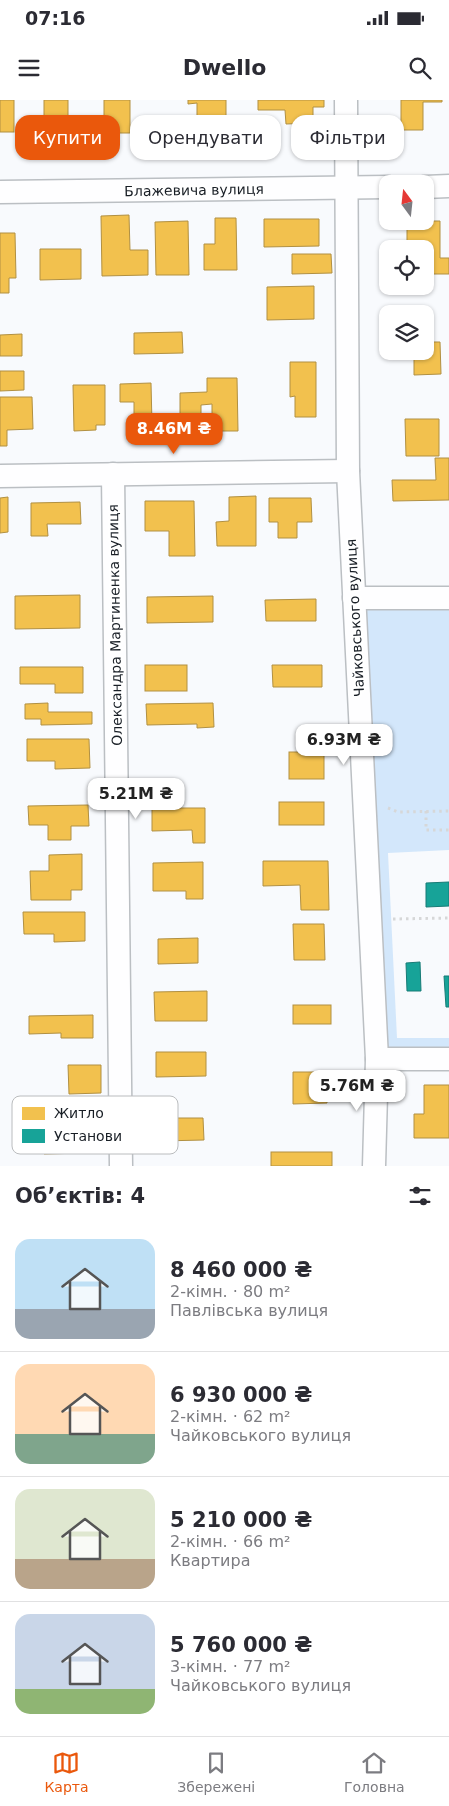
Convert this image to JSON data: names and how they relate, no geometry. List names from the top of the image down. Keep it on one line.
{"streets":{"street":["Блажевича вулиця","Чайковського вулиця","Олександра Мартиненка вулиця"]},"crossings":[["Блажевича вулиця","Чайковського вулиця"]],"legend":["Житло","Установи"],"north":"top","page":{"status":"07:16","header":"Dwello","chip":["Купити","Орендувати","Фільтри"],"price":["8.46M ₴","6.93M ₴","5.21M ₴","5.76M ₴"],"heading":"Об’єктів: 4","list":[{"name":"8 460 000 ₴","note":"2-кімн. · 80 m² · Павлівська вулиця"},{"name":"6 930 000 ₴","note":"2-кімн. · 62 m² · Чайковського вулиця"},{"name":"5 210 000 ₴","note":"2-кімн. · 66 m² · Квартира"},{"name":"5 760 000 ₴","note":"3-кімн. · 77 m² · Чайковського вулиця"}],"tabs":["Карта","Збережені","Головна"]}}
